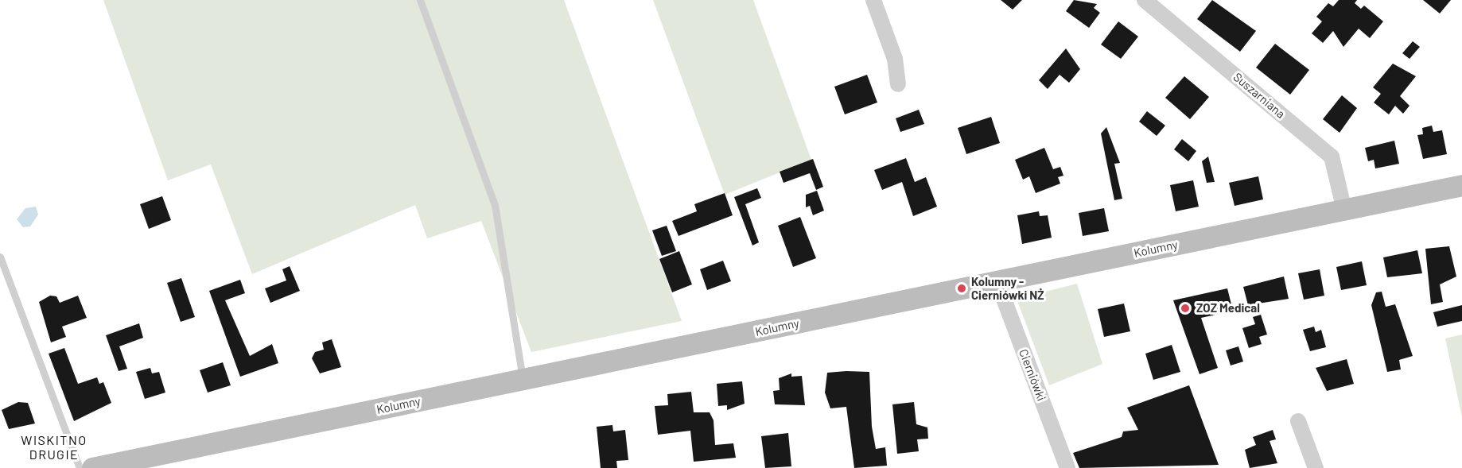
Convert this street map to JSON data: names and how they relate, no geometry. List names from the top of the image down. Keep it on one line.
{"streets":{"street":["Suszarniana","Kolumny","Cierniówki"]},"crossings":[["Suszarniana","Kolumny"],["Kolumny","Cierniówki"]],"districts":["WISKITNO DRUGIE"],"places":["Kolumny - Cierniówki NŻ","ZOZ Medical"]}
